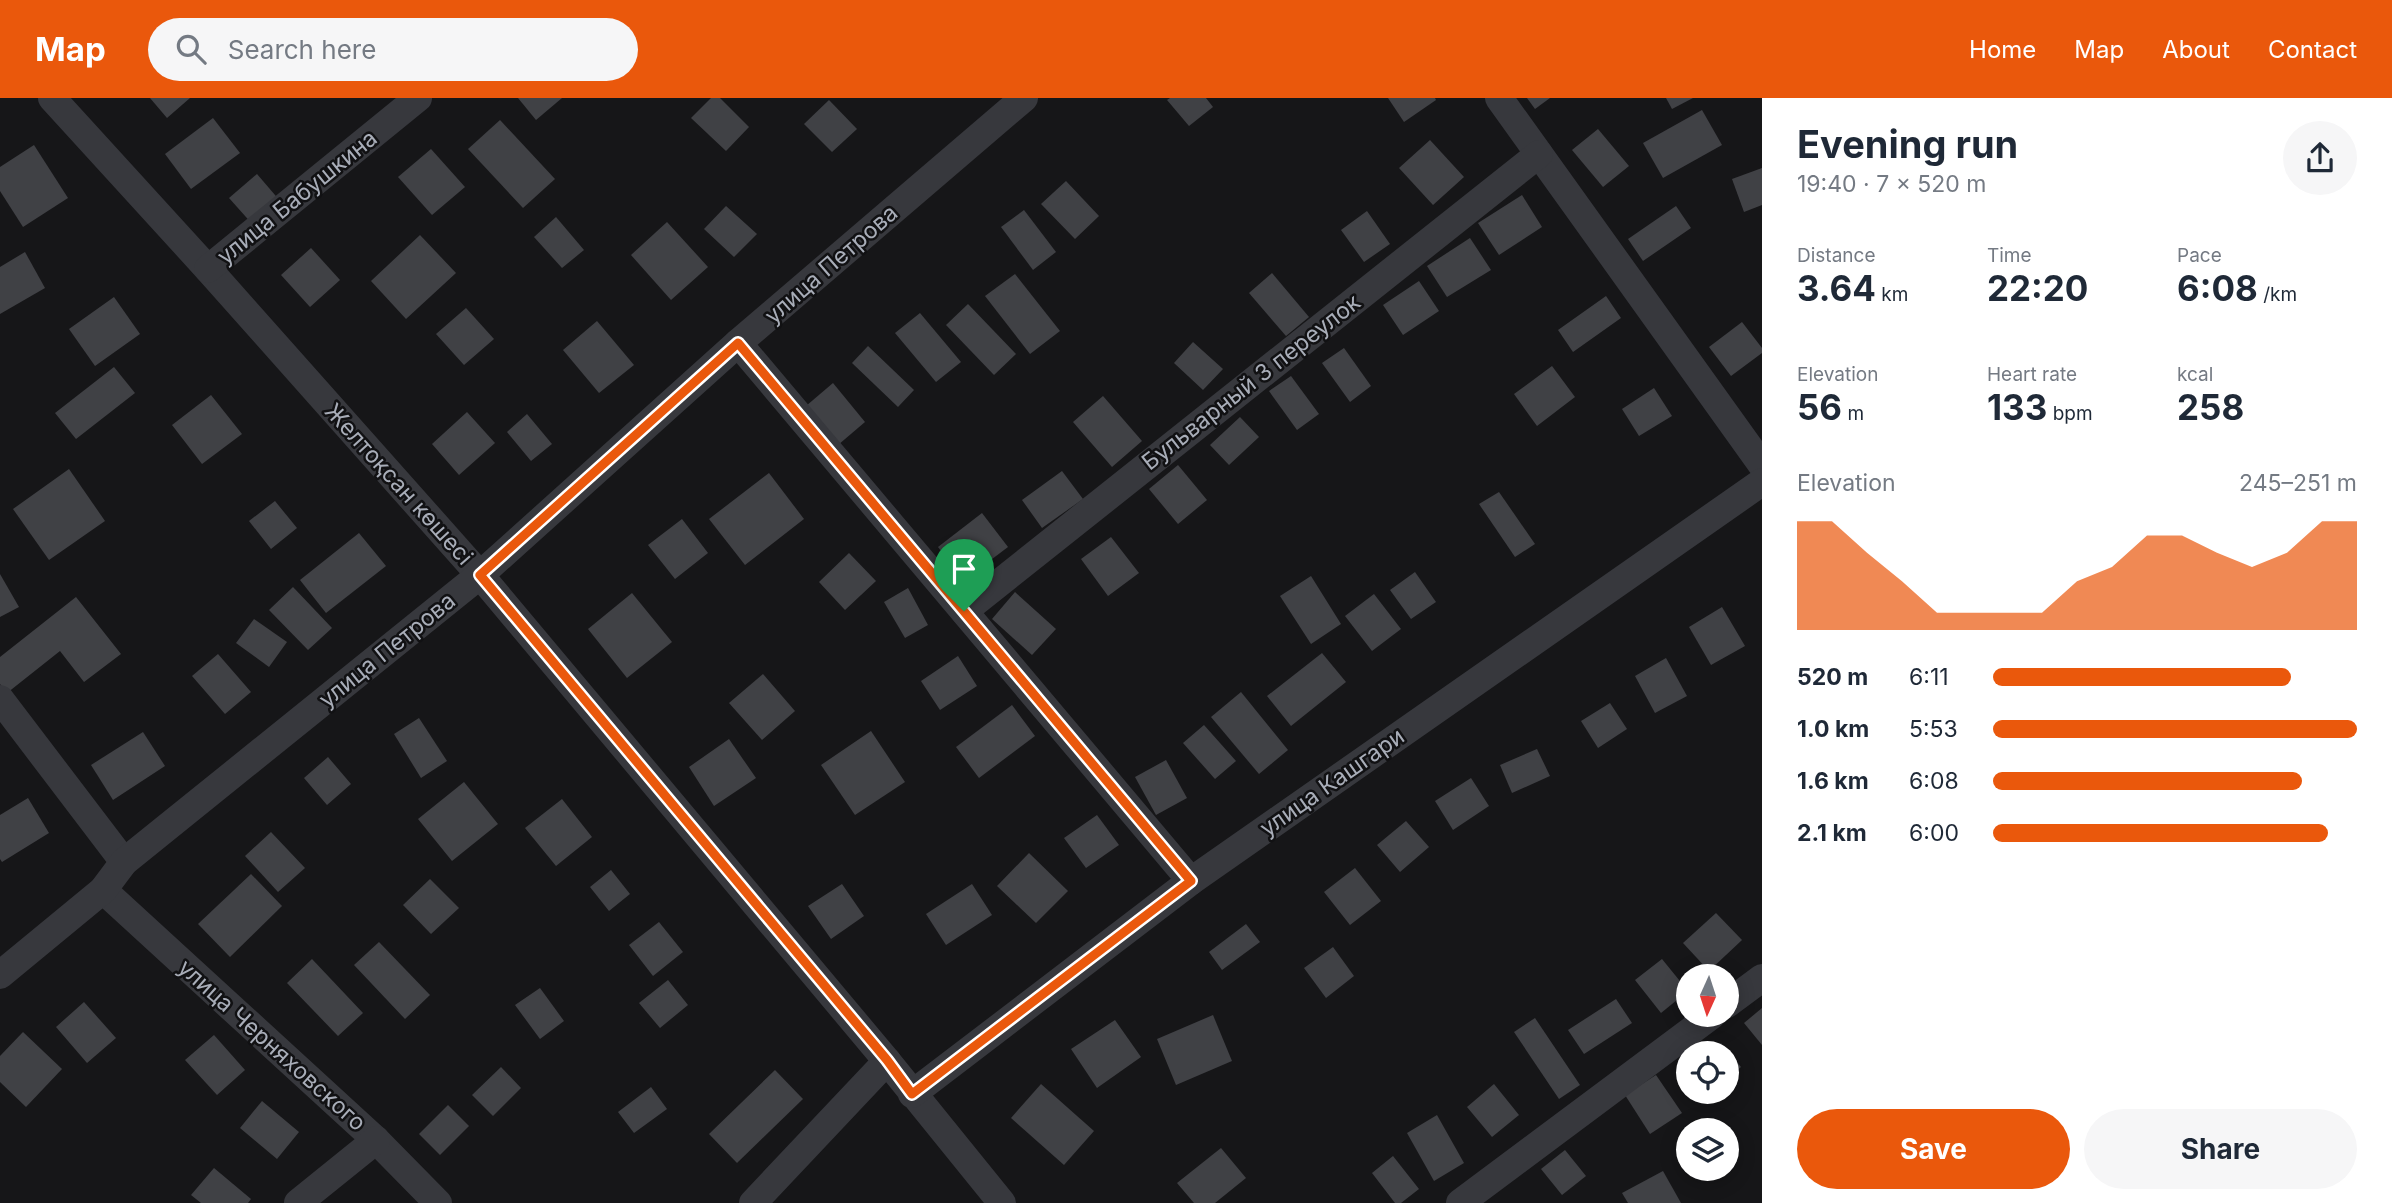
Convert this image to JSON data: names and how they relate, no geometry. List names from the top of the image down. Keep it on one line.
{"streets":{"street":["улица Бабушкина","улица Петрова","Бульварный 3 переулок","Желтоқсан көшесі","улица Кашгари","улица Черняховского"]},"crossings":[["улица Бабушкина","Желтоқсан көшесі"],["улица Петрова","Желтоқсан көшесі"],["улица Петрова","улица Черняховского"],["Желтоқсан көшесі","улица Кашгари"]],"north":"bottom","page":{"header":"Map","search":"Search here","nav":["Home","Map","About","Contact"],"heading":["Evening run","19:40 · 7 × 520 m"],"stats":[["Distance","3.64 km"],["Time","22:20"],["Pace","6:08 /km"],["Elevation","56 m"],["Heart rate","133 bpm"],["kcal","258"]],"chart":["Elevation","245–251 m"],"list":[{"name":"520 m","note":"6:11"},{"name":"1.0 km","note":"5:53"},{"name":"1.6 km","note":"6:08"},{"name":"2.1 km","note":"6:00"}],"buttons":["Save","Share"]}}
